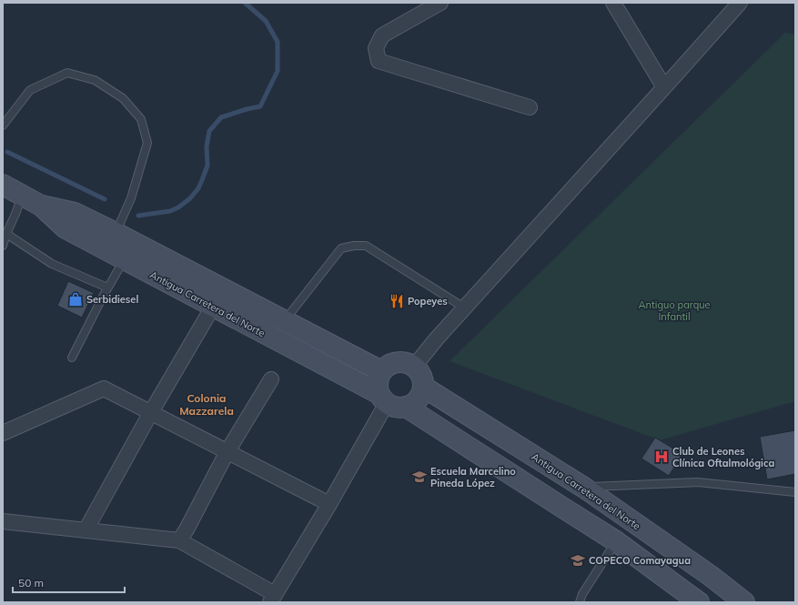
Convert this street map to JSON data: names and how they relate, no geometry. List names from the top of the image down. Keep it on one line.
{"streets":{"main road":["Antigua Carretera del Norte"]},"districts":["Colonia Mazzarela"],"parks":["Antiguo parque Infantil"],"places":{"shop":["Serbidiesel"],"restaurant":["Popeyes"],"hospital":["Club de Leones Clínica Oftalmológica"],"school or university":["Escuela Marcelino Pineda López","COPECO Comayagua"]},"scale_bar":"50 m"}
